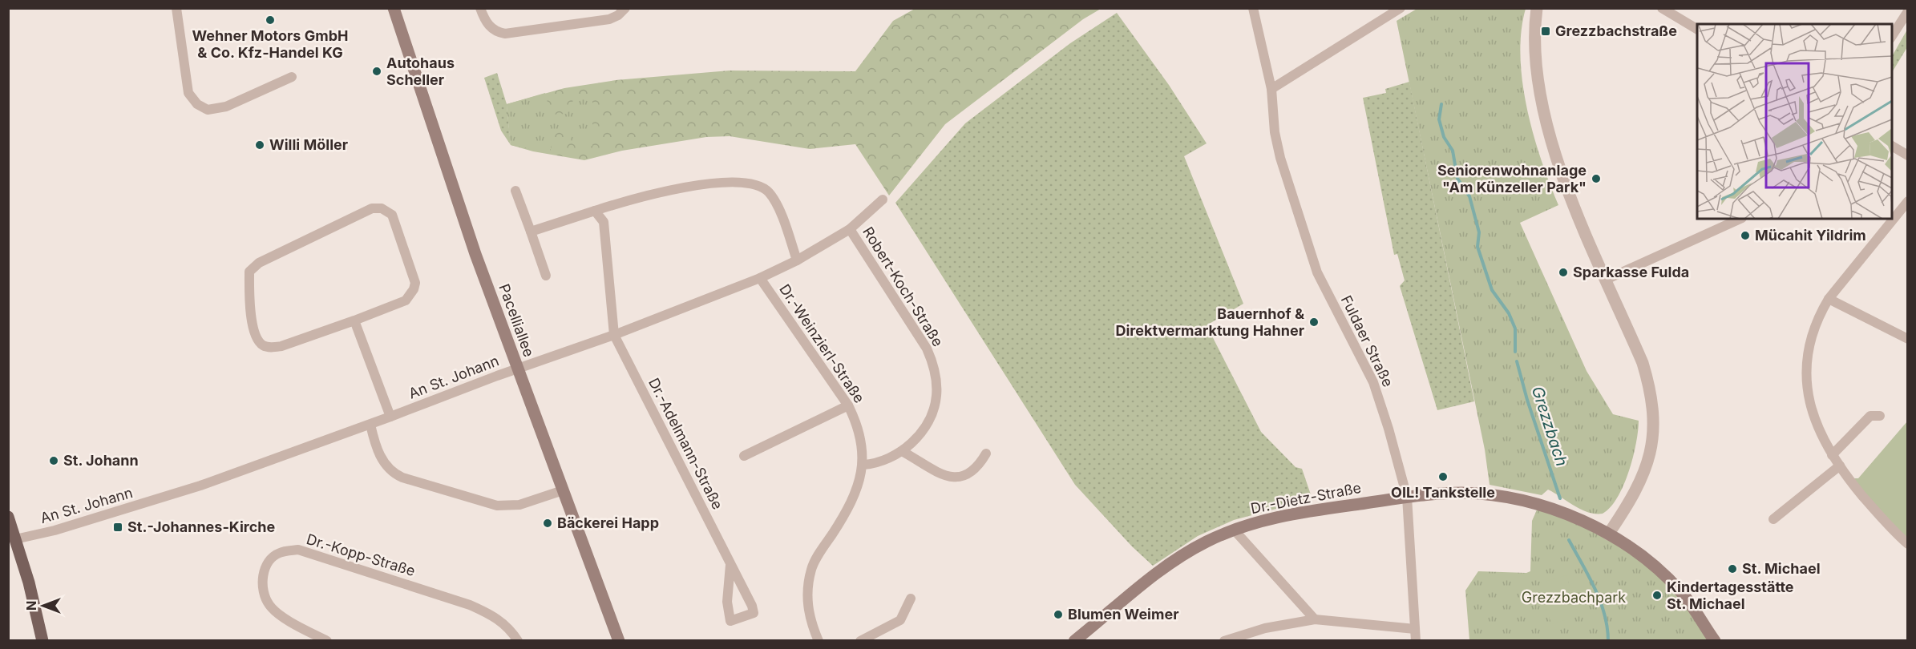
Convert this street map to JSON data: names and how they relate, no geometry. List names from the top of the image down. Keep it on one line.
{"streets":{"main road":["Pacelliallee","Dr.-Dietz-Straße"],"street":["Robert-Koch-Straße","Fuldaer Straße","Dr.-Weinzierl-Straße","An St. Johann","Dr.-Adelmann-Straße","Dr.-Kopp-Straße"]},"crossings":[["Robert-Koch-Straße","Dr.-Weinzierl-Straße"],["Robert-Koch-Straße","An St. Johann"],["Pacelliallee","An St. Johann"],["Fuldaer Straße","Dr.-Dietz-Straße"],["Dr.-Weinzierl-Straße","An St. Johann"],["An St. Johann","Dr.-Adelmann-Straße"]],"water":["Grezzbach"],"parks":["Grezzbachpark"],"places":{"other":["Wehner Motors GmbH & Co. Kfz-Handel KG","Autohaus Scheller","Willi Möller","Seniorenwohnanlage \"Am Künzeller Park\"","Mücahit Yildrim","Sparkasse Fulda","Bauernhof & Direktvermarktung Hahner","St. Johann","OIL! Tankstelle","Bäckerei Happ","St. Michael","Kindertagesstätte St. Michael","Blumen Weimer"],"transit":["Grezzbachstraße","St.-Johannes-Kirche"]},"north":"left"}
